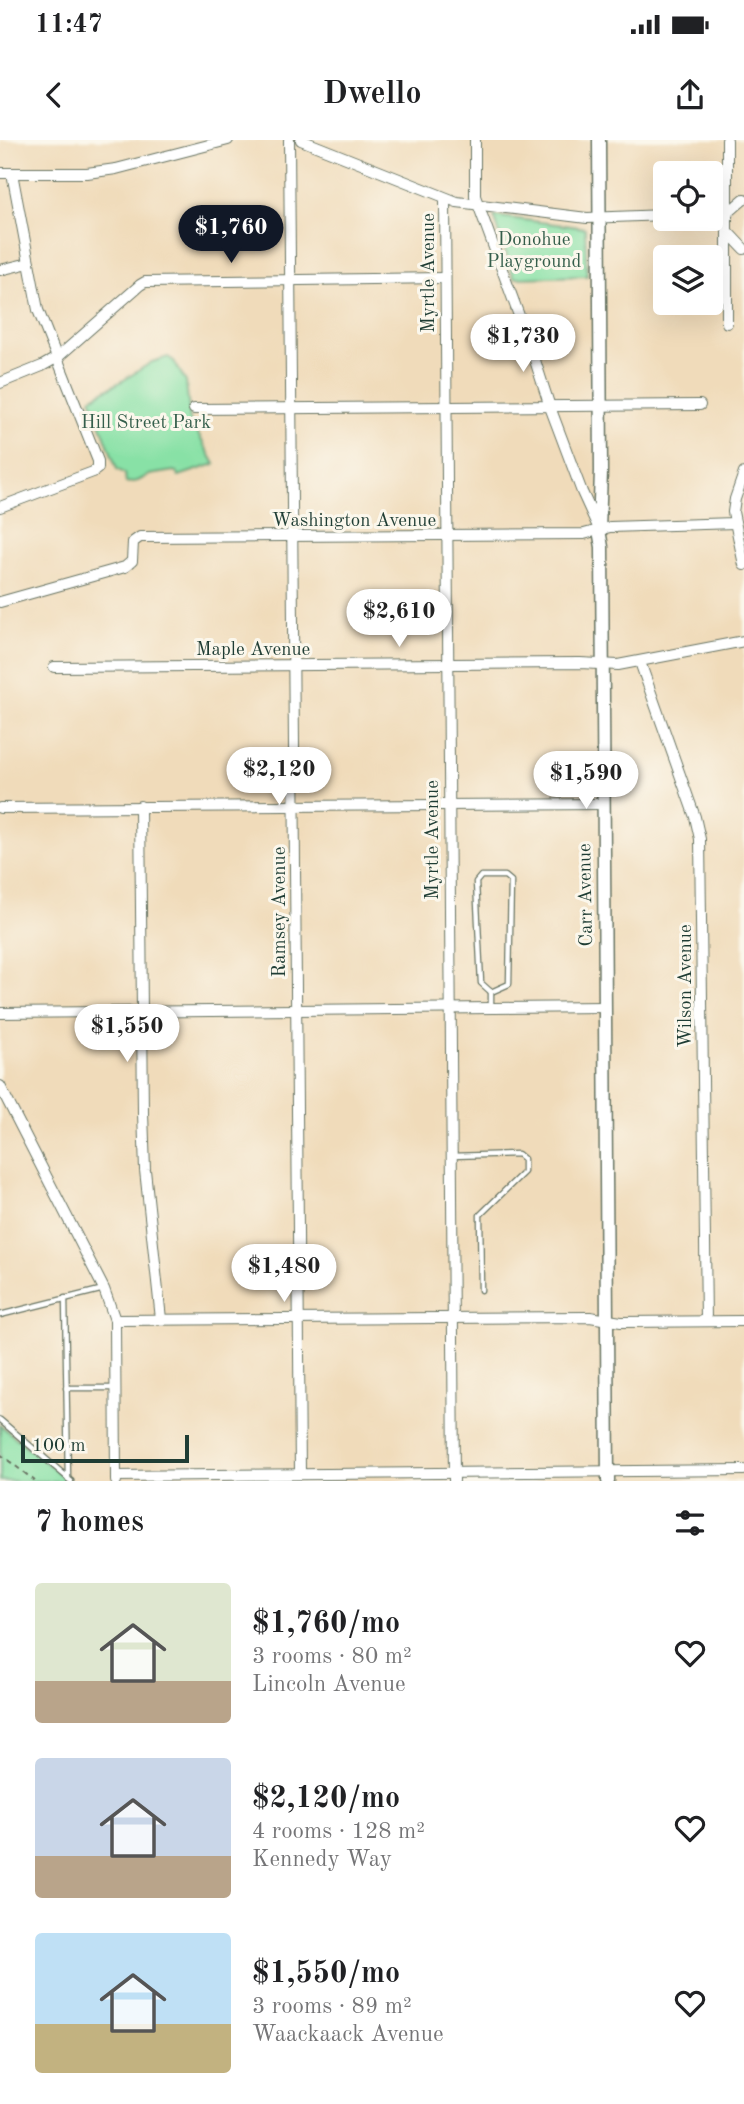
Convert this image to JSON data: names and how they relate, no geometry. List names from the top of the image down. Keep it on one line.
{"streets":{"street":["Myrtle Avenue","Washington Avenue","Maple Avenue","Carr Avenue","Ramsey Avenue","Wilson Avenue"]},"crossings":[["Myrtle Avenue","Washington Avenue"],["Myrtle Avenue","Maple Avenue"],["Washington Avenue","Carr Avenue"],["Washington Avenue","Ramsey Avenue"],["Maple Avenue","Carr Avenue"],["Maple Avenue","Ramsey Avenue"],["Maple Avenue","Wilson Avenue"]],"parks":["Donohue Playground","Hill Street Park"],"scale_bar":"100 m","page":{"status":"11:47","header":"Dwello","price":["$1,760","$1,730","$2,610","$2,120","$1,590","$1,550","$1,480"],"scale":"100 m","heading":"7 homes","list":[{"name":"$1,760/mo","note":"3 rooms · 80 m² · Lincoln Avenue"},{"name":"$2,120/mo","note":"4 rooms · 128 m² · Kennedy Way"},{"name":"$1,550/mo","note":"3 rooms · 89 m² · Waackaack Avenue"}]}}
